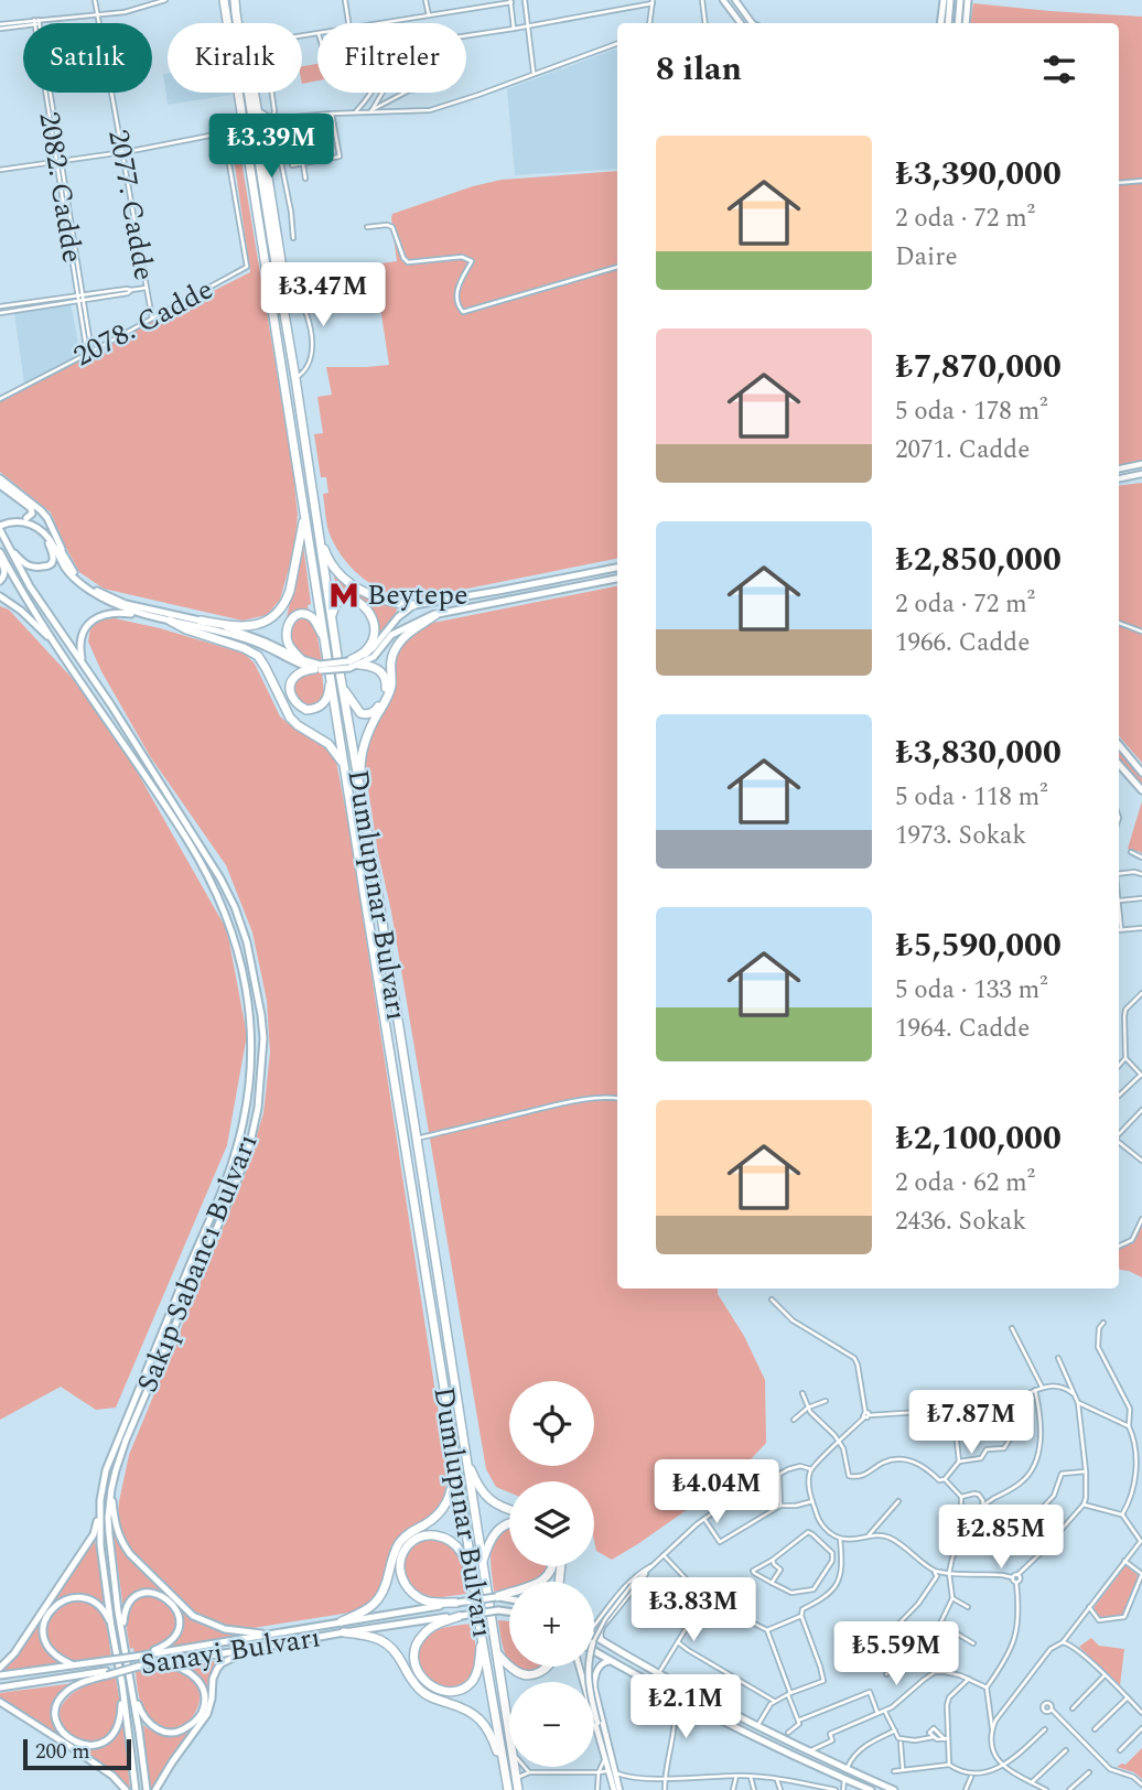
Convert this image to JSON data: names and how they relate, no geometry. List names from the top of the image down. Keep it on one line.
{"streets":{"highway":["Dumlupınar Bulvarı"],"main road":["Sakıp Sabancı Bulvarı","Sanayi Bulvarı"],"street":["2082. Cadde","2077. Cadde","2078. Cadde"]},"crossings":[["2082. Cadde","2078. Cadde"],["2077. Cadde","2078. Cadde"]],"places":{"metro station":["Beytepe"]},"scale_bar":"200 m","page":{"chip":["Satılık","Kiralık","Filtreler"],"heading":"8 ilan","price":["₺3.39M","₺3.47M","₺7.87M","₺4.04M","₺2.85M","₺3.83M","₺5.59M","₺2.1M"],"list":[{"name":"₺3,390,000","note":"2 oda · 72 m² · Daire"},{"name":"₺7,870,000","note":"5 oda · 178 m² · 2071. Cadde"},{"name":"₺2,850,000","note":"2 oda · 72 m² · 1966. Cadde"},{"name":"₺3,830,000","note":"5 oda · 118 m² · 1973. Sokak"},{"name":"₺5,590,000","note":"5 oda · 133 m² · 1964. Cadde"},{"name":"₺2,100,000","note":"2 oda · 62 m² · 2436. Sokak"}],"map_buttons":["+","−"],"scale":"200 m"}}
